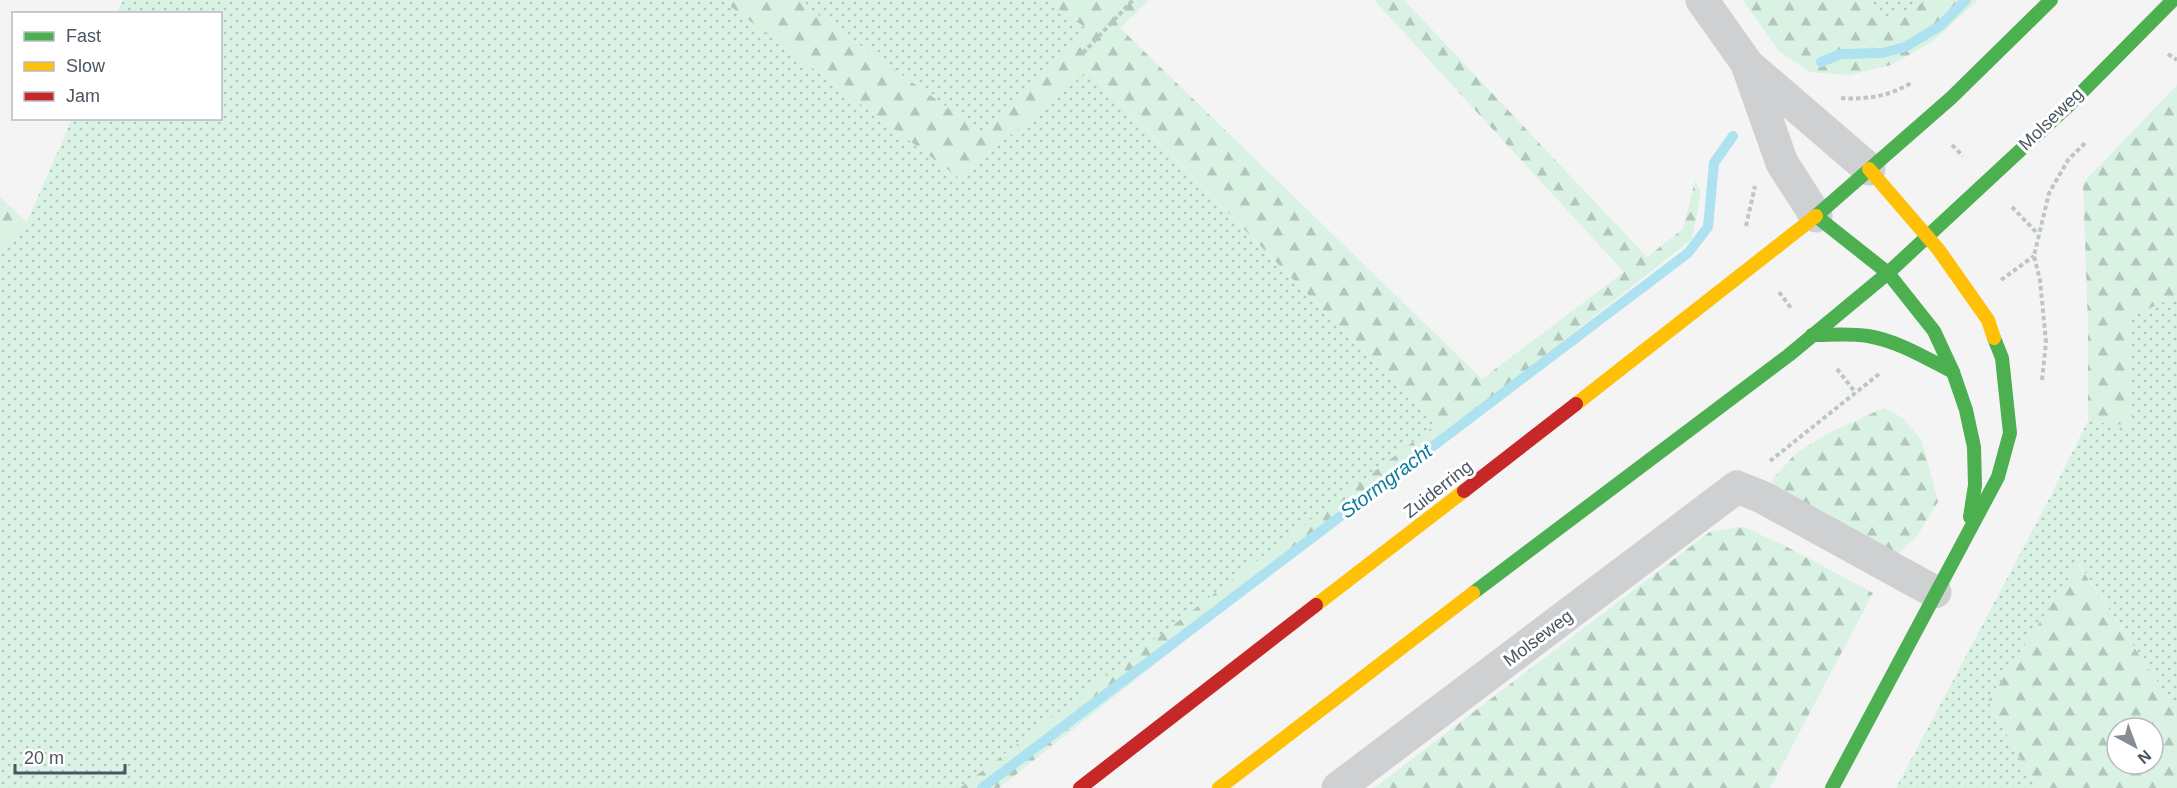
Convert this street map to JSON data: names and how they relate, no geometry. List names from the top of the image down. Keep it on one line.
{"streets":{"main road":["Molseweg","Zuiderring"]},"water":["Stormgracht"],"legend":["Fast","Slow","Jam"],"scale_bar":"20 m","north":"bottom right"}
